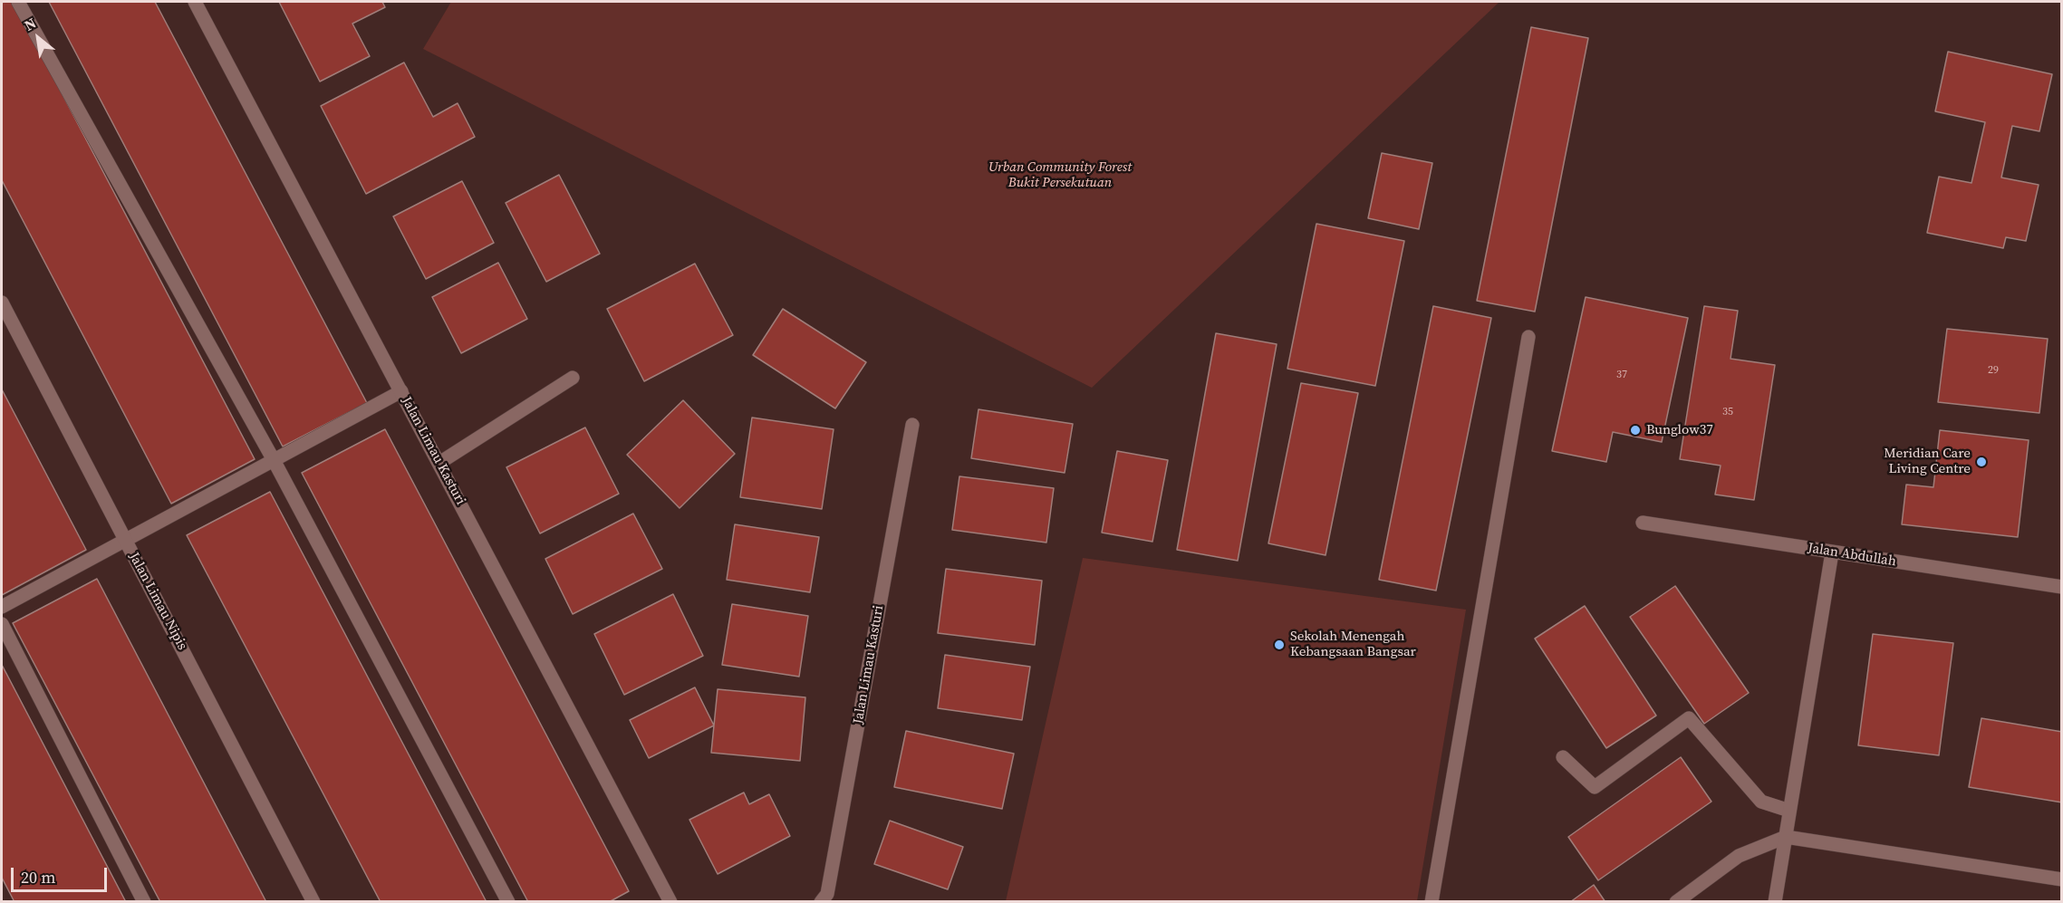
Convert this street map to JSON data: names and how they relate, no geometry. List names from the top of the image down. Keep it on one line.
{"streets":{"street":["Jalan Limau Kasturi","Jalan Abdullah","Jalan Limau Nipis"]},"parks":["Urban Community Forest Bukit Persekutuan"],"places":["Bunglow37","Meridian Care Living Centre","Sekolah Menengah Kebangsaan Bangsar"],"house_numbers":["29","37","35"],"scale_bar":"20 m","north":"top left"}
